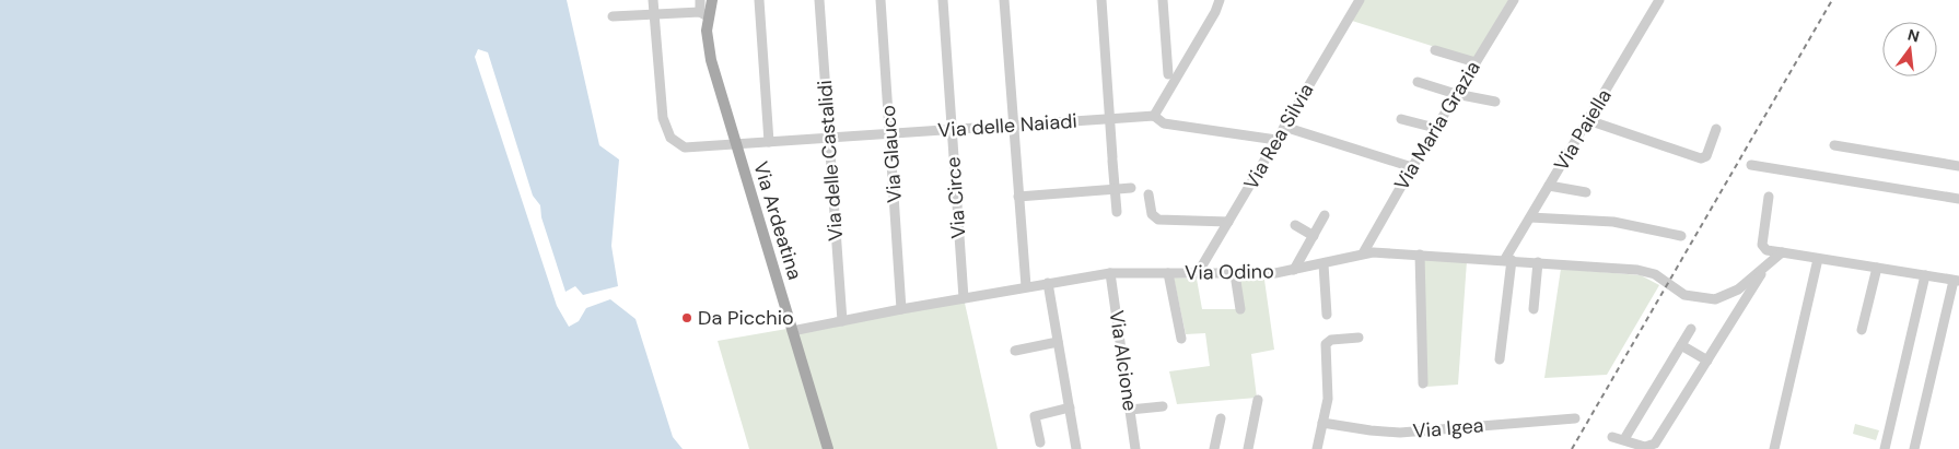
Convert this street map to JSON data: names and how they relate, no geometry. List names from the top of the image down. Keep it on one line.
{"streets":{"main road":["Via Ardeatina"],"street":["Via delle Naiadi","Via Maria Grazia","Via Paiella","Via Rea Silvia","Via Glauco","Via delle Castalidi","Via Circe","Via Odino","Via Alcione","Via Igea"]},"crossings":[["Via delle Naiadi","Via Rea Silvia"],["Via delle Naiadi","Via Glauco"],["Via delle Naiadi","Via delle Castalidi"],["Via delle Naiadi","Via Circe"],["Via delle Naiadi","Via Ardeatina"],["Via Maria Grazia","Via Odino"],["Via Paiella","Via Odino"],["Via Rea Silvia","Via Odino"],["Via Glauco","Via Odino"],["Via delle Castalidi","Via Odino"],["Via Circe","Via Odino"],["Via Ardeatina","Via Odino"],["Via Odino","Via Alcione"]],"places":["Da Picchio"],"north":"top"}
